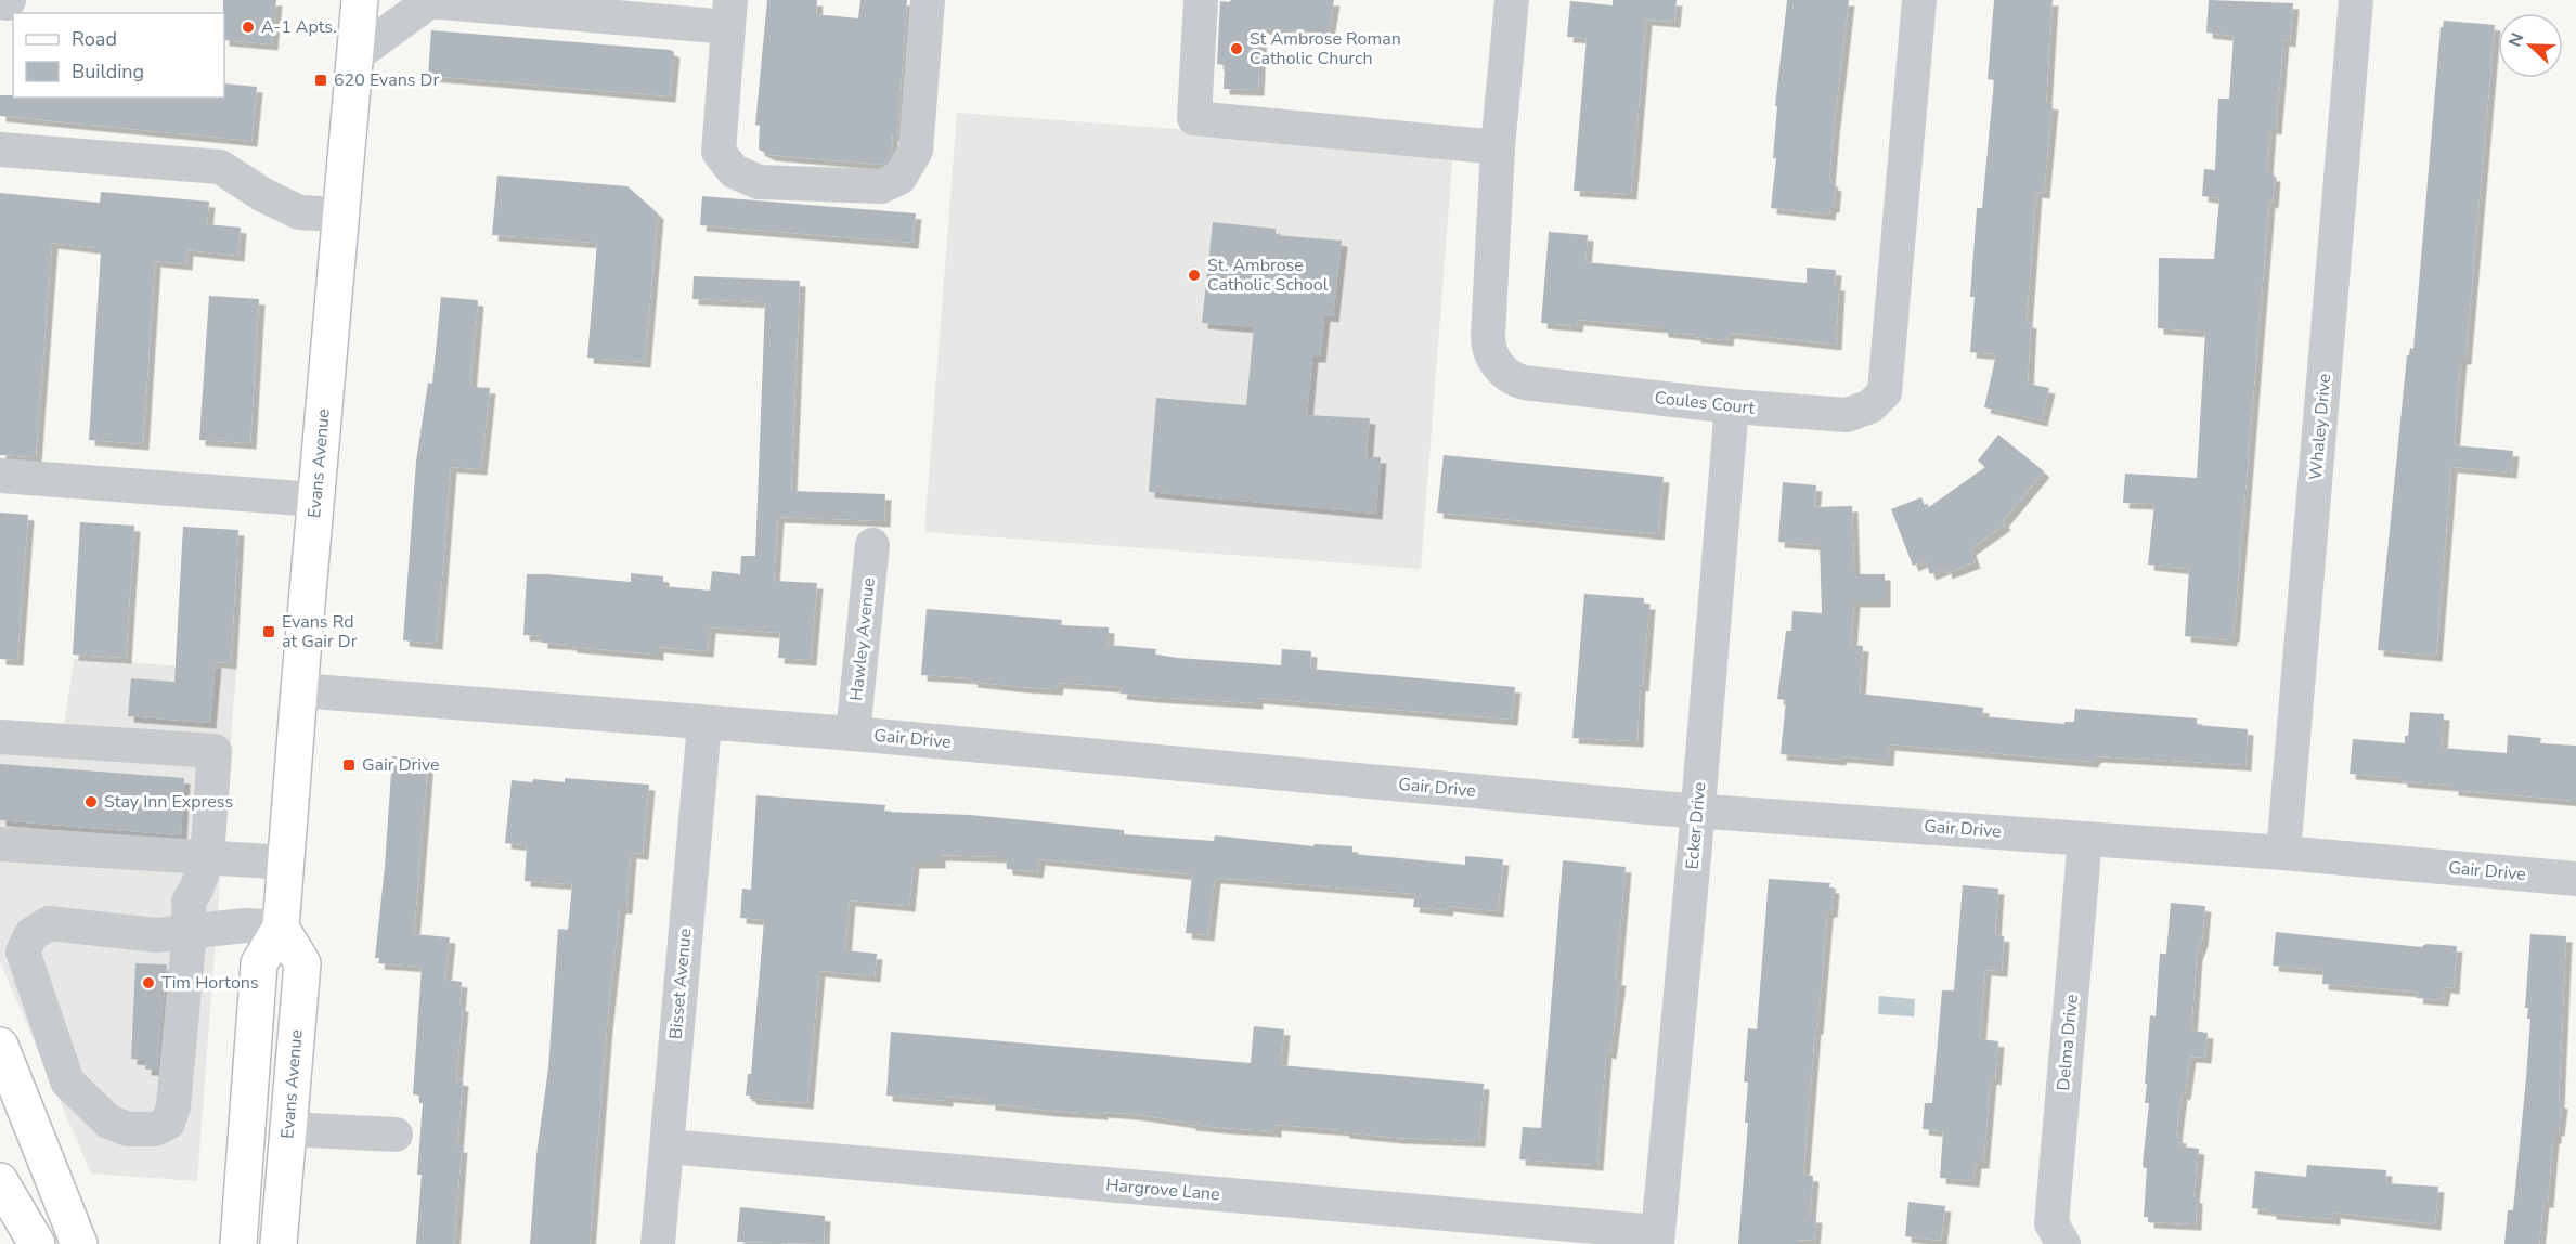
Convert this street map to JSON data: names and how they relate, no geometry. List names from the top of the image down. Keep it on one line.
{"streets":{"main road":["Evans Avenue"],"street":["Coules Court","Whaley Drive","Hawley Avenue","Gair Drive","Ecker Drive","Bisset Avenue","Delma Drive","Hargrove Lane"]},"crossings":[["Coules Court","Ecker Drive"],["Whaley Drive","Gair Drive"],["Evans Avenue","Gair Drive"],["Hawley Avenue","Gair Drive"],["Gair Drive","Ecker Drive"],["Gair Drive","Bisset Avenue"],["Gair Drive","Delma Drive"],["Ecker Drive","Hargrove Lane"],["Bisset Avenue","Hargrove Lane"]],"places":{"other":["A-1 Apts.","St Ambrose Roman Catholic Church","St. Ambrose Catholic School","Stay Inn Express","Tim Hortons"],"transit":["620 Evans Dr","Evans Rd at Gair Dr","Gair Drive"]},"legend":["Road","Building"],"north":"left"}
